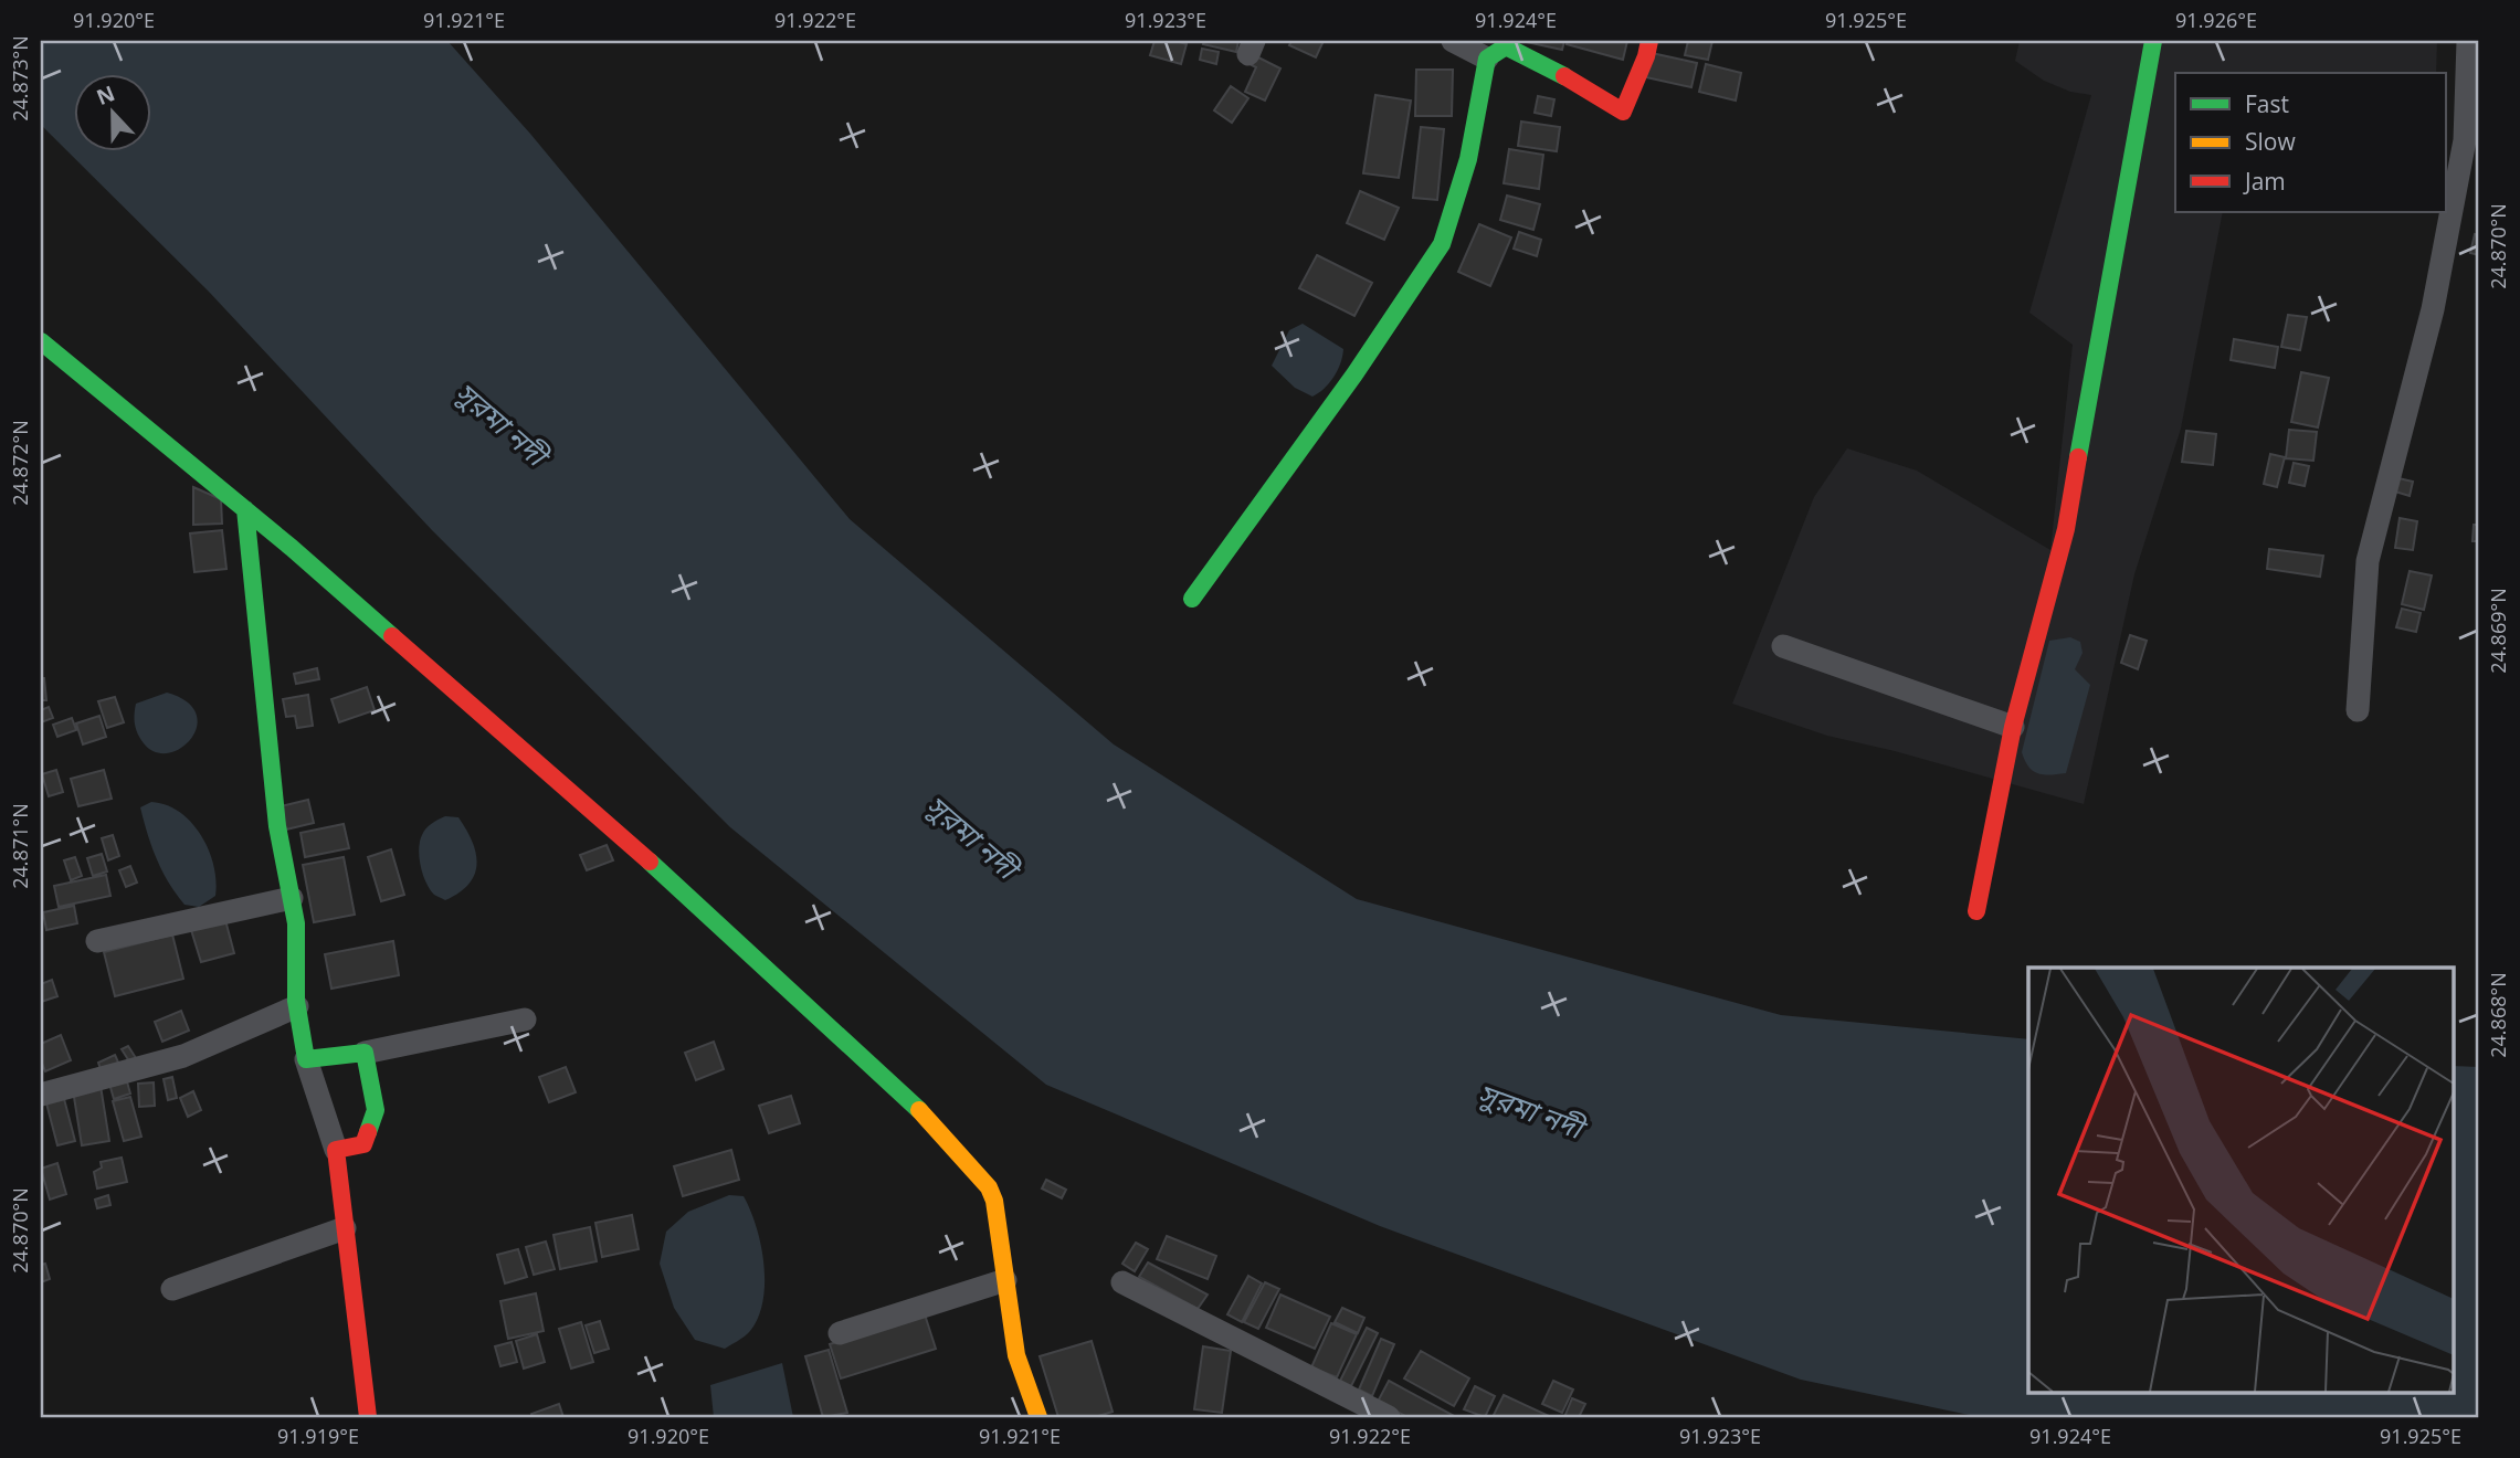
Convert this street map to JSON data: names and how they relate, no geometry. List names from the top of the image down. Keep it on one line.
{"water":["সুরমা নদী"],"legend":["Fast","Slow","Jam"],"north":"top","coordinates":["91.920°E","91.921°E","91.922°E","91.923°E","91.924°E","91.925°E","91.926°E","24.873°N","24.870°N","24.872°N","24.869°N","24.871°N","24.868°N","91.919°E"]}
